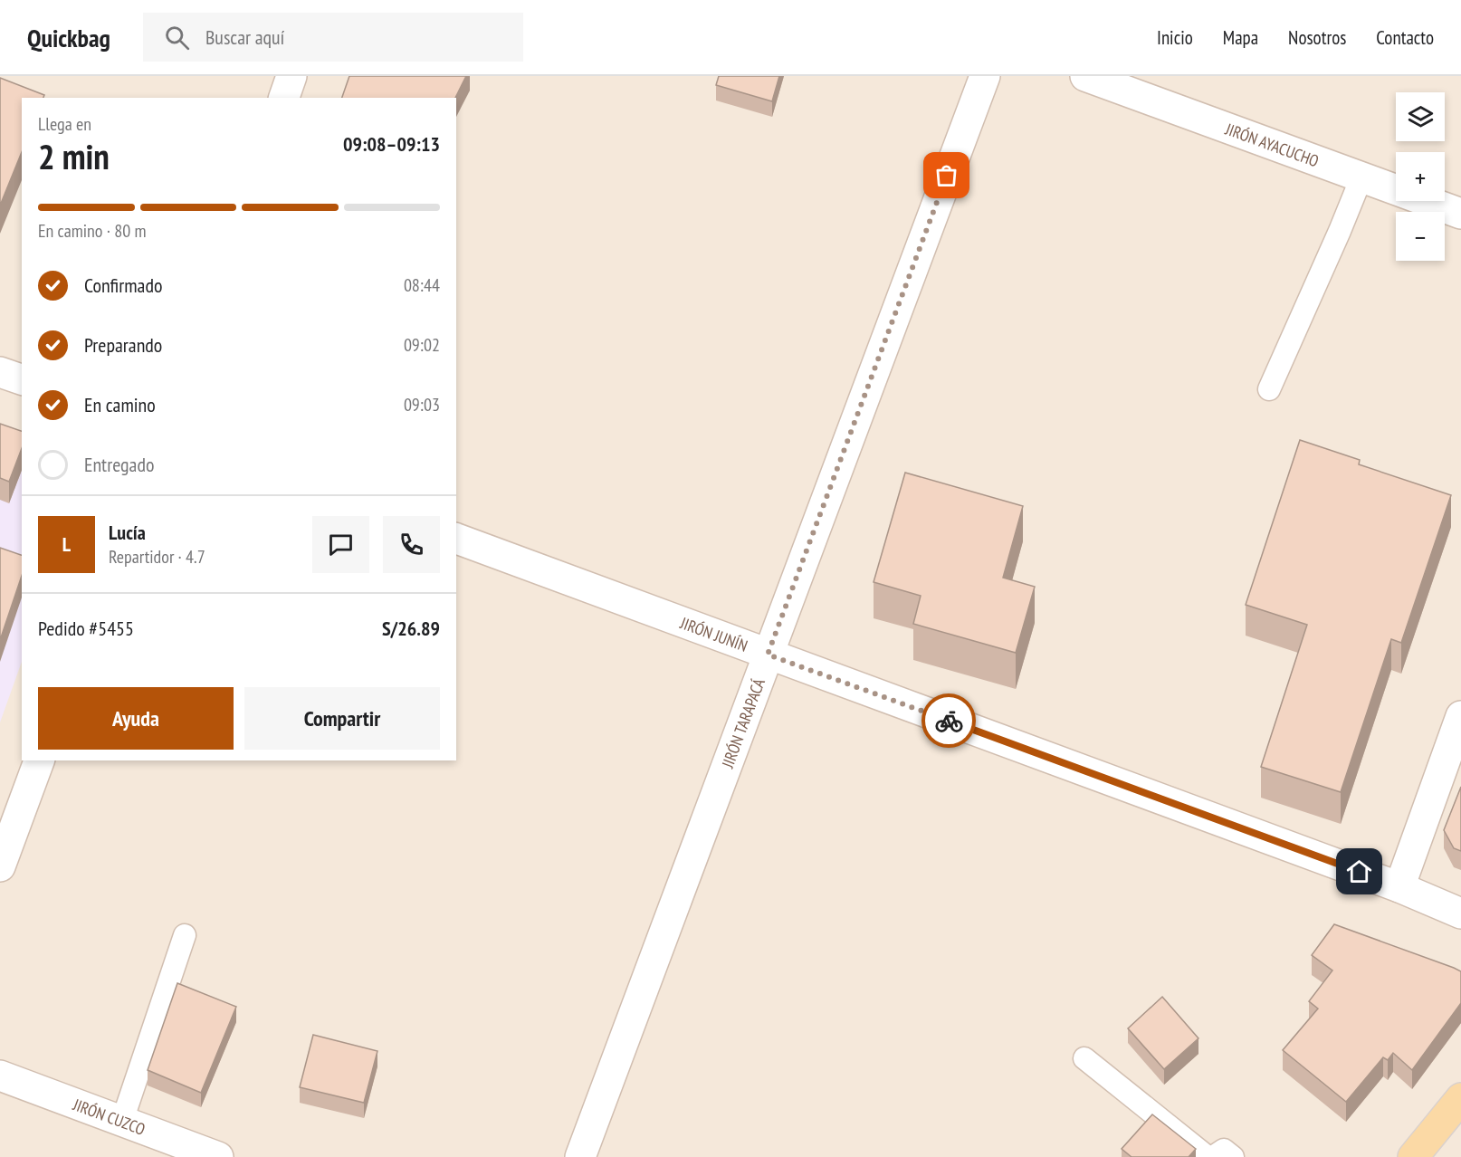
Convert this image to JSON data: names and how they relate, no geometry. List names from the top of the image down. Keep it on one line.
{"streets":{"street":["JIRÓN AYACUCHO","JIRÓN JUNÍN","JIRÓN TARAPACÁ","JIRÓN CUZCO"]},"crossings":[["JIRÓN JUNÍN","JIRÓN TARAPACÁ"]],"page":{"header":"Quickbag","search":"Buscar aquí","nav":["Inicio","Mapa","Nosotros","Contacto"],"map_buttons":["+","−"],"heading":["2 min","Llega en","09:08–09:13"],"panel":["Lucía","Repartidor · 4.7","Pedido #5455","S/26.89"],"bar":"En camino · 80 m","list":[["Confirmado","08:44"],["Preparando","09:02"],["En camino","09:03"],"Entregado"],"round":"L","buttons":["Ayuda","Compartir"]}}
